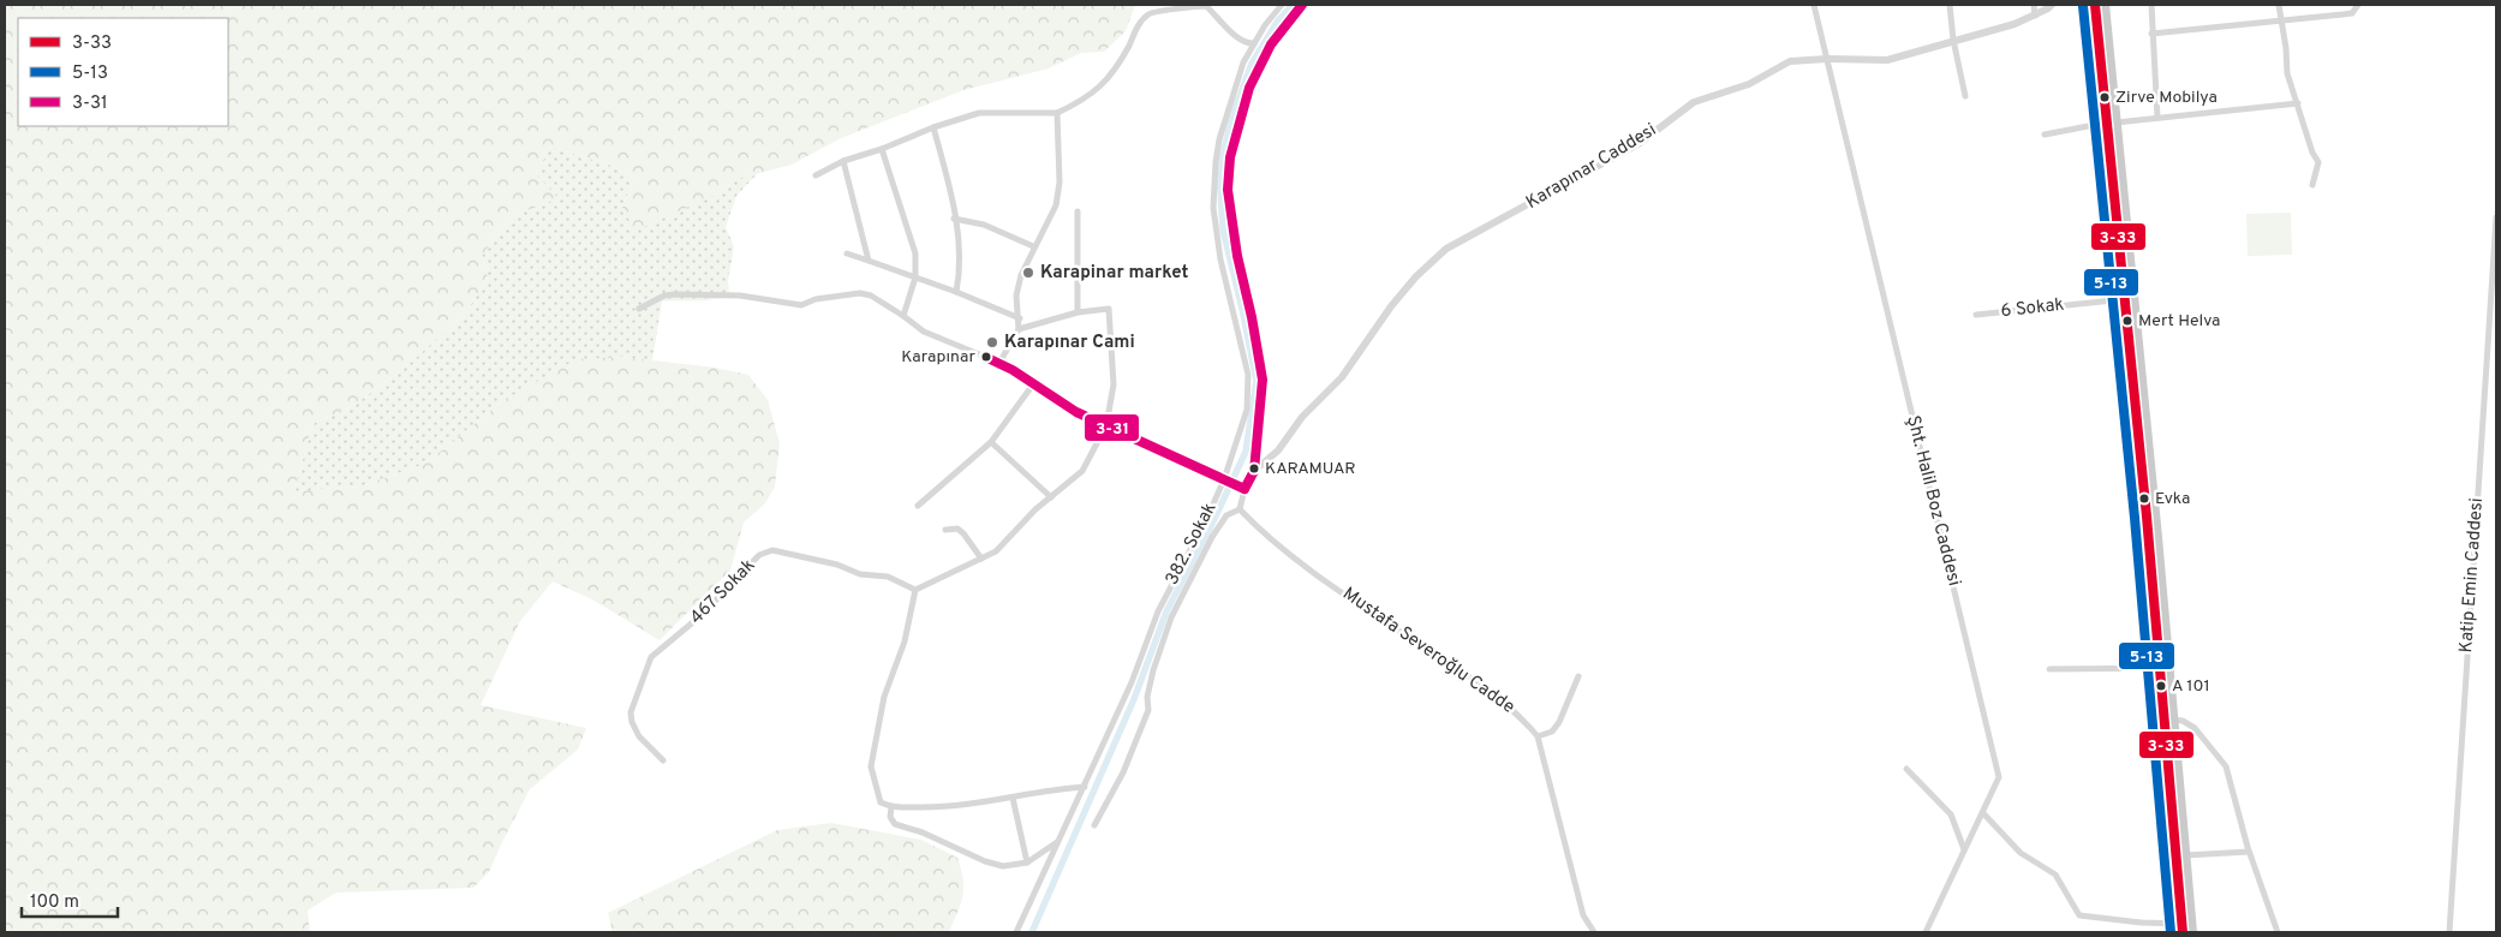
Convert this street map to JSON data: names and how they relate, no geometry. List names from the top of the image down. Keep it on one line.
{"streets":{"street":["Karapınar Caddesi","6 Sokak","Şht. Halil Boz Caddesi","382. Sokak","Katip Emin Caddesi","467 Sokak","Mustafa Severoğlu Cadde"]},"crossings":[["Karapınar Caddesi","Şht. Halil Boz Caddesi"]],"places":["Zirve Mobilya","Karapinar market","Mert Helva","Karapınar Cami","Karapınar","KARAMUAR","Evka","A 101"],"lines":["transit line 3-33","transit line 3-31","transit line 5-13"],"legend":["3-33","5-13","3-31"],"scale_bar":"100 m"}
